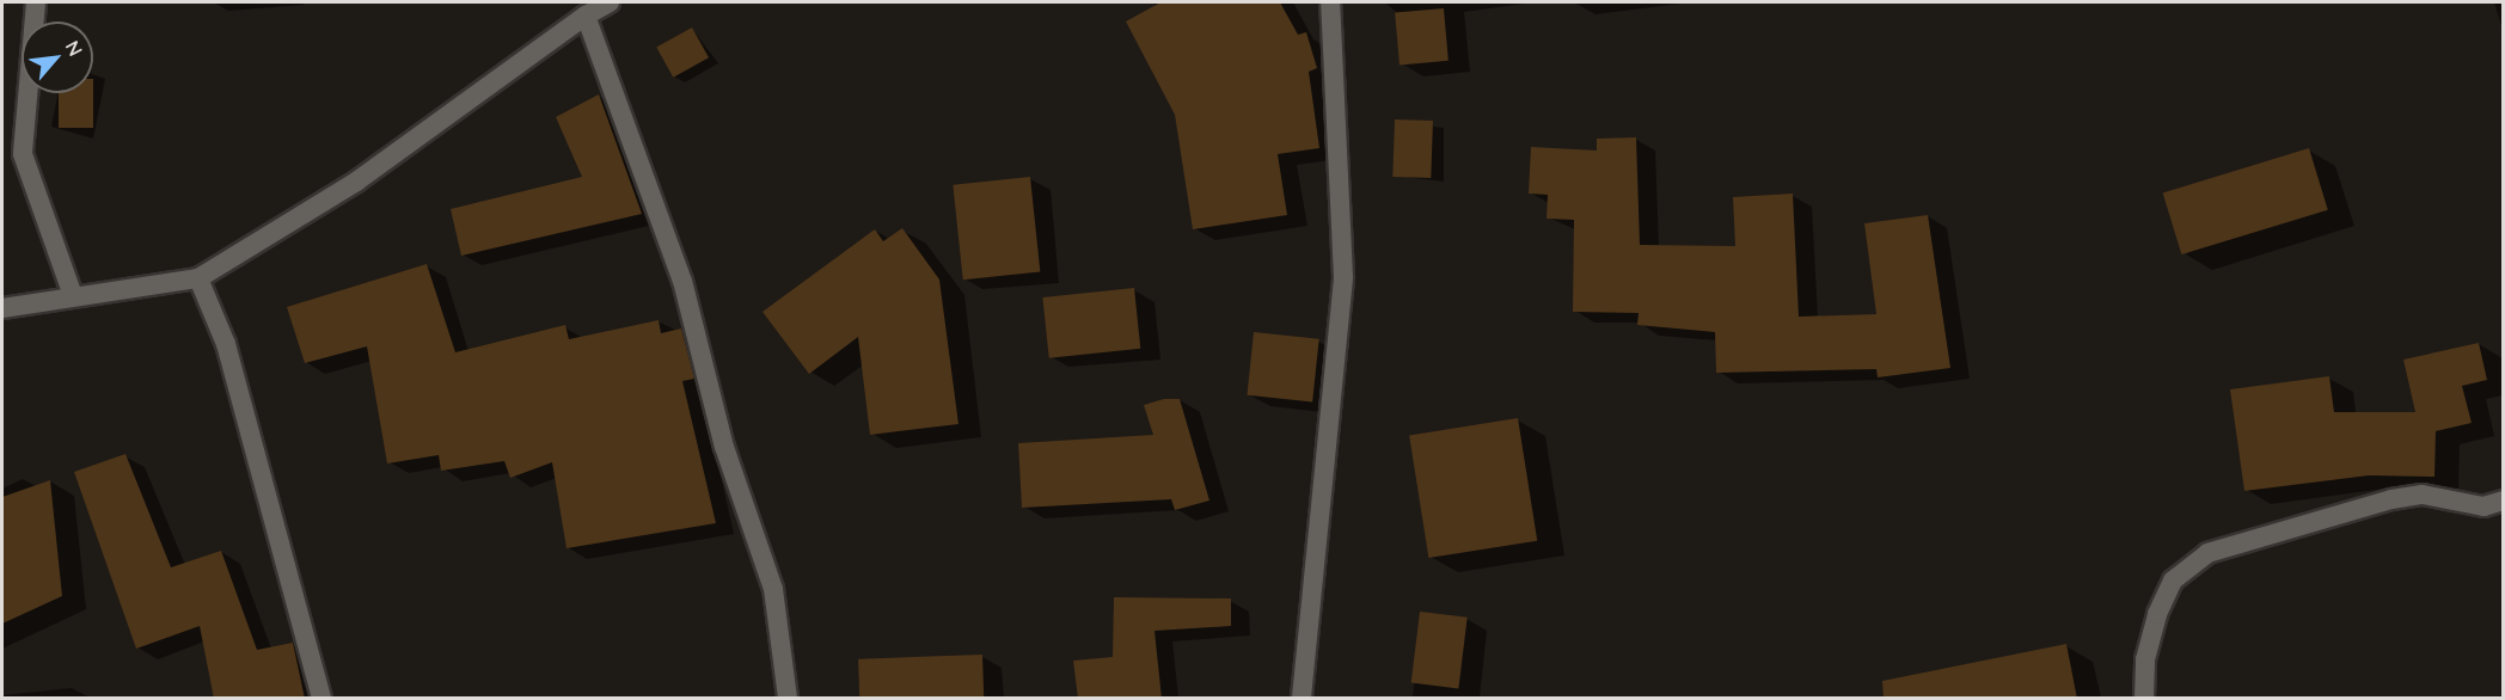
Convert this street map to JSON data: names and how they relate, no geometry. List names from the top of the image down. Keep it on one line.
{"north":"top right"}
